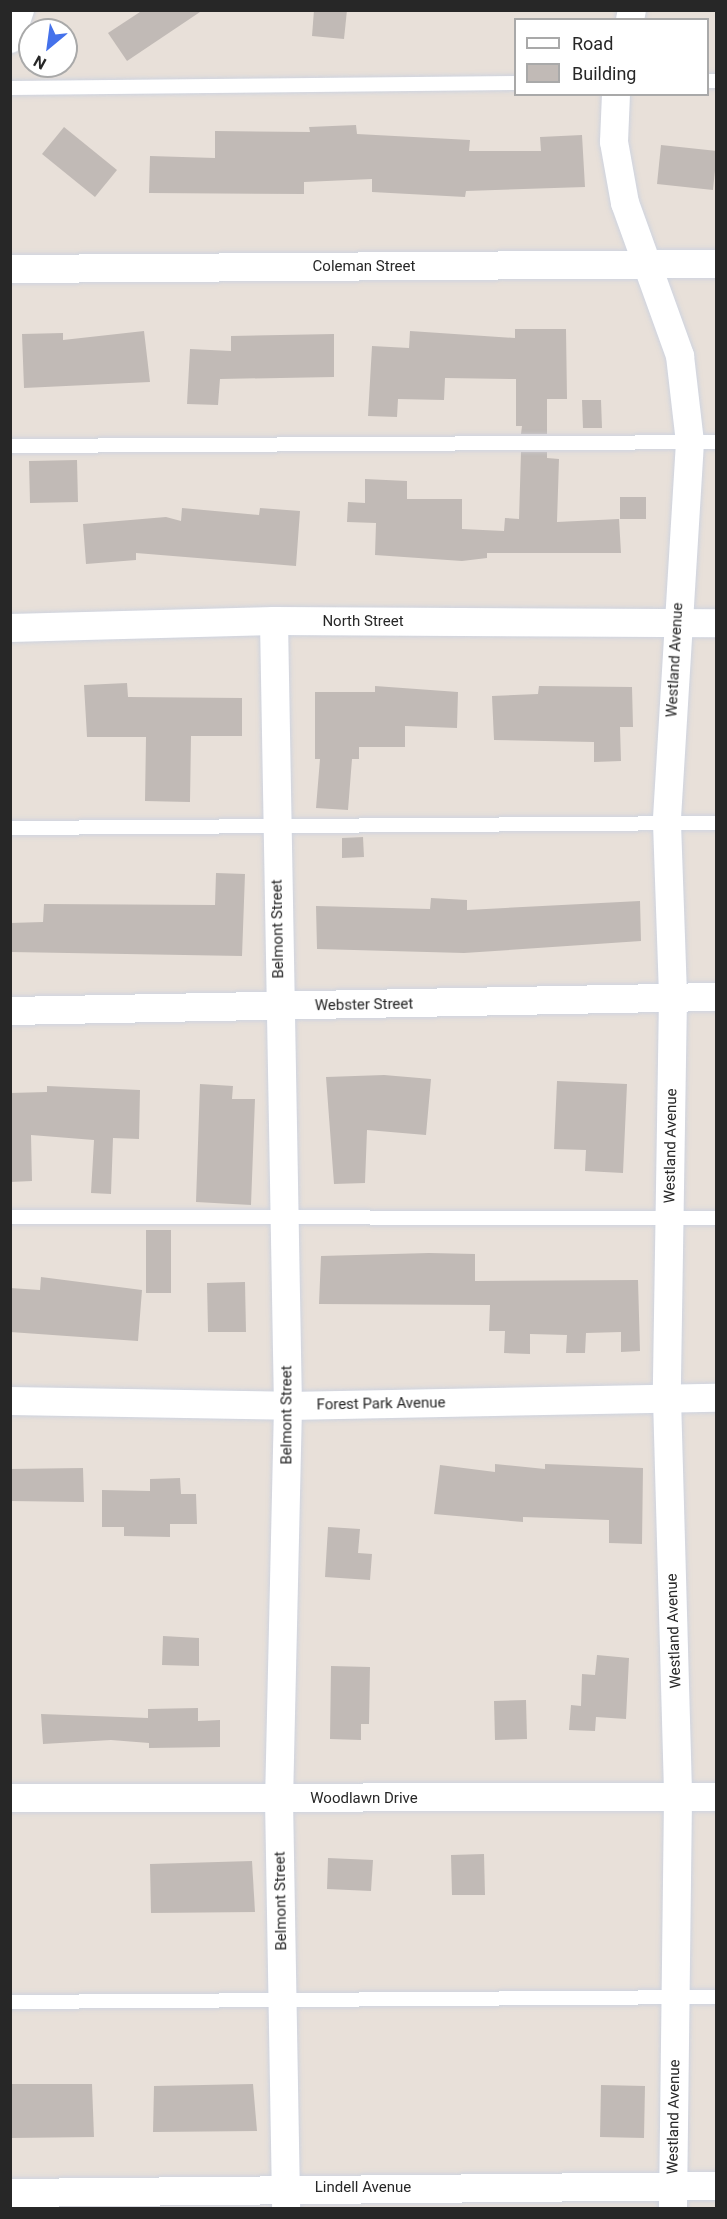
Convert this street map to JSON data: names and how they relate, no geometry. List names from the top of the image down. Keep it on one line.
{"streets":{"street":["Coleman Street","North Street","Westland Avenue","Belmont Street","Webster Street","Forest Park Avenue","Woodlawn Drive","Lindell Avenue"]},"crossings":[["Coleman Street","Westland Avenue"],["North Street","Westland Avenue"],["North Street","Belmont Street"],["Westland Avenue","Webster Street"],["Westland Avenue","Forest Park Avenue"],["Westland Avenue","Woodlawn Drive"],["Westland Avenue","Lindell Avenue"],["Belmont Street","Webster Street"],["Belmont Street","Forest Park Avenue"],["Belmont Street","Woodlawn Drive"],["Belmont Street","Lindell Avenue"]],"legend":["Road","Building"],"north":"bottom left"}
